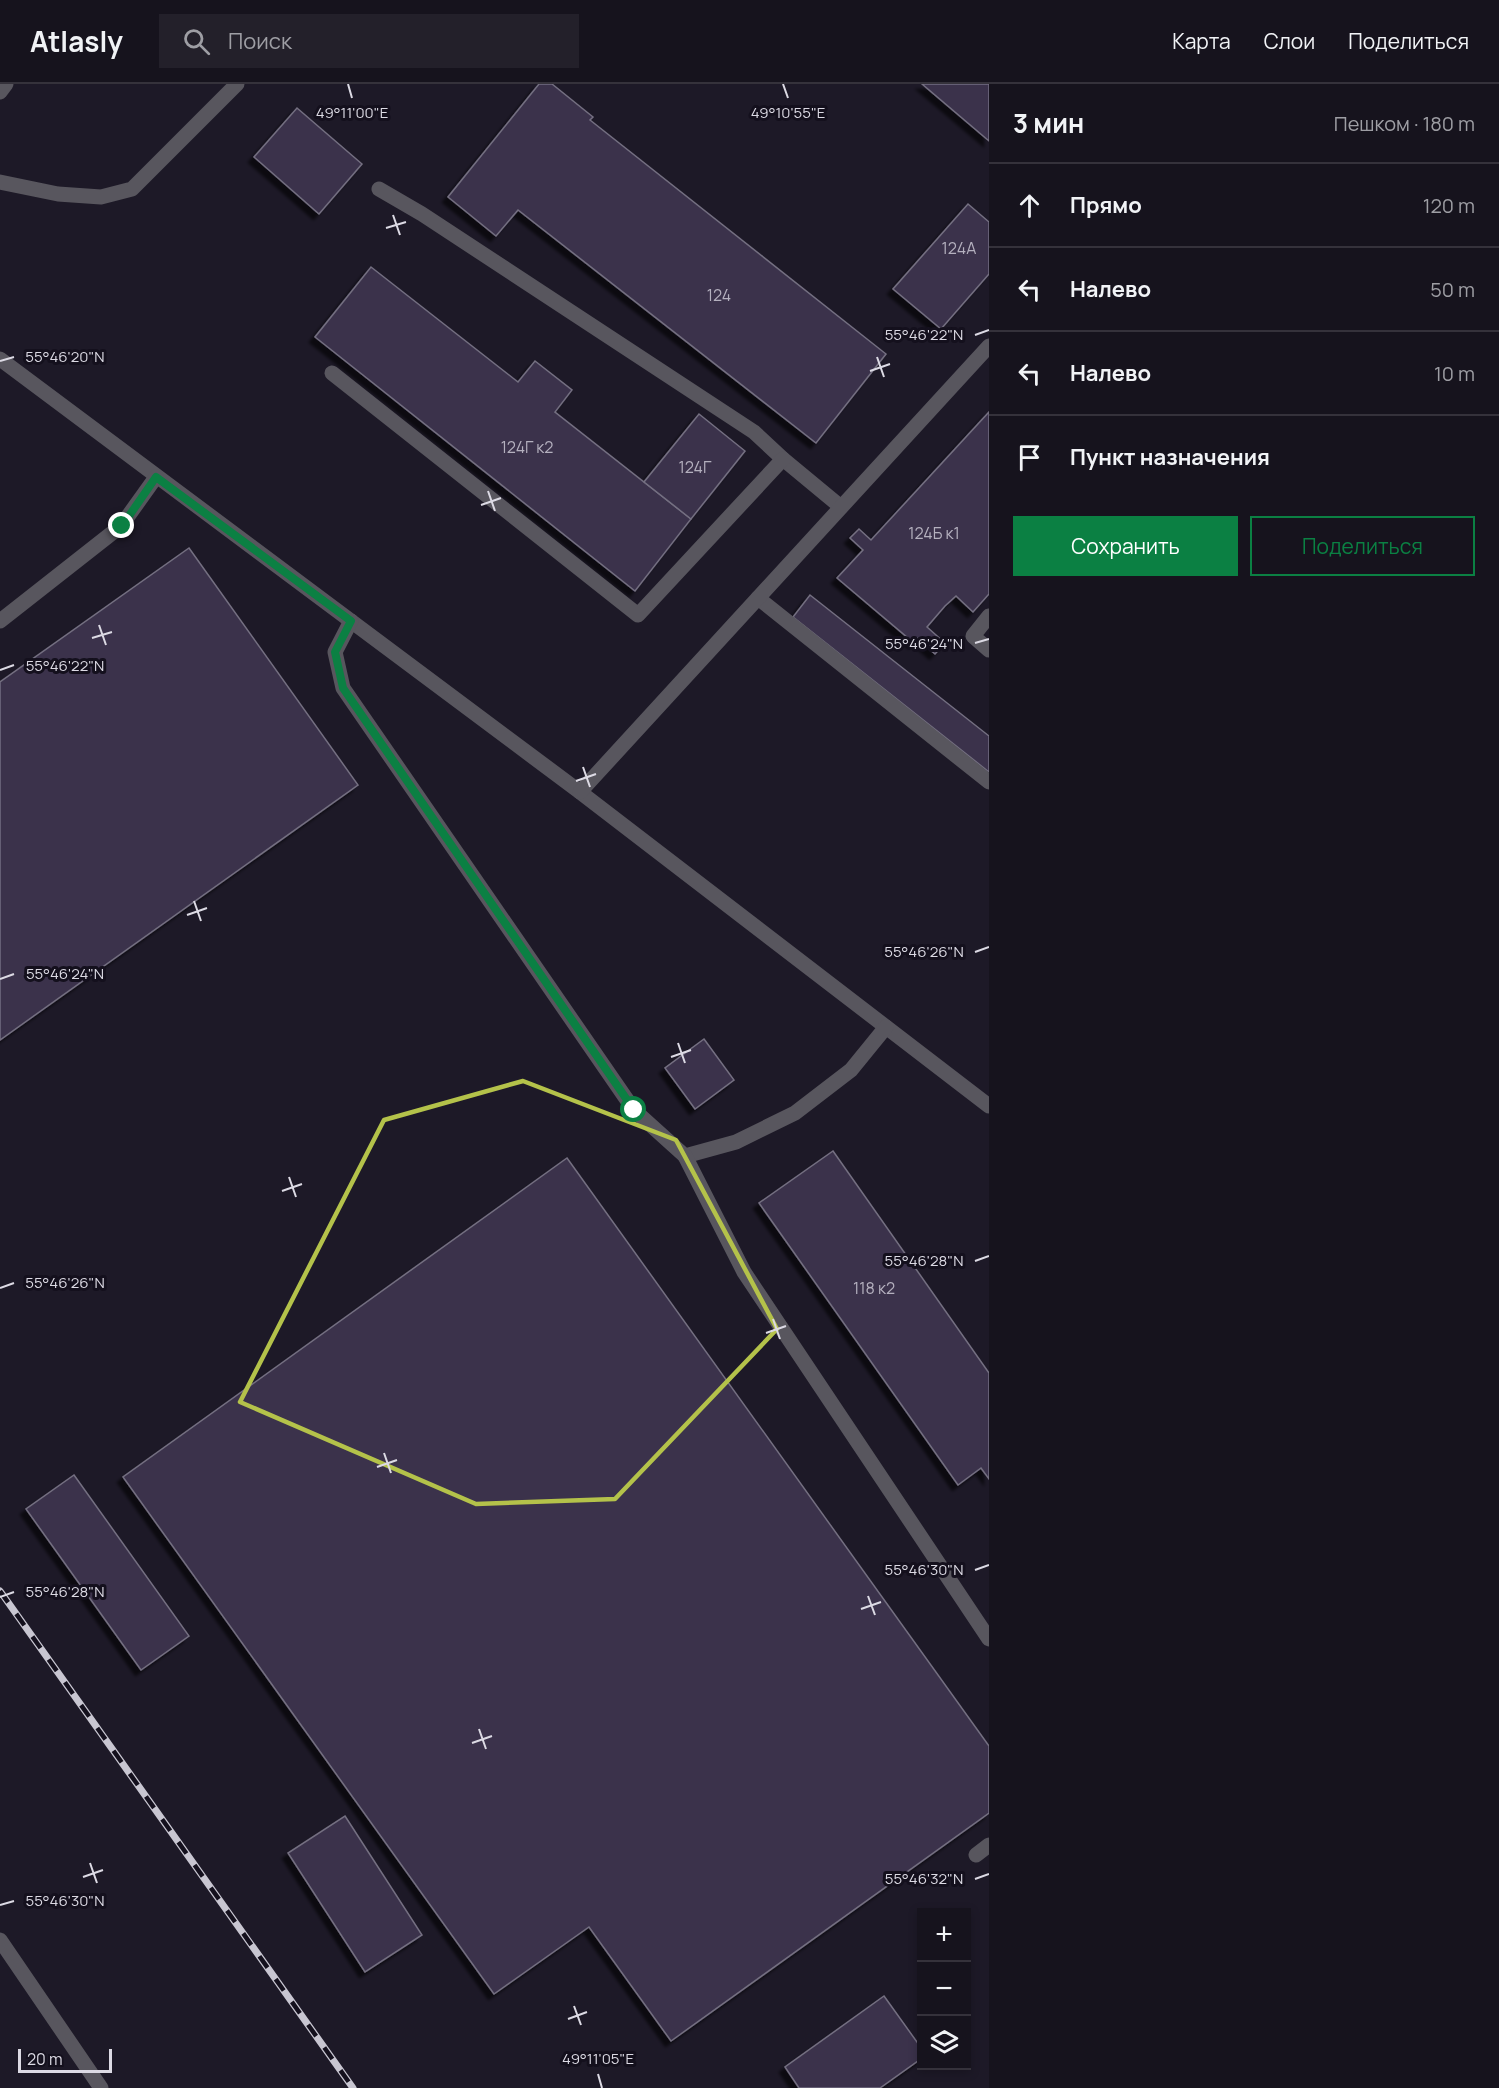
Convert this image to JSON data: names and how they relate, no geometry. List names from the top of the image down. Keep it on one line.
{"house_numbers":["124А","124","124Г к2","124Г","124Б к1","118 к2"],"scale_bar":"20 m","page":{"header":"Atlasly","search":"Поиск","nav":["Карта","Слои","Поделиться"],"heading":["3 мин","Пешком · 180 m"],"list":[["Прямо","120 m"],["Налево","50 m"],["Налево","10 m"],"Пункт назначения"],"buttons":["Сохранить","Поделиться"],"map_buttons":["+","−"],"scale":"20 m"},"coordinates":["49°11'00\"E","49°10'55\"E","55°46'22\"N","55°46'20\"N","55°46'24\"N","55°46'26\"N","55°46'28\"N","55°46'30\"N","55°46'32\"N","49°11'05\"E"]}
